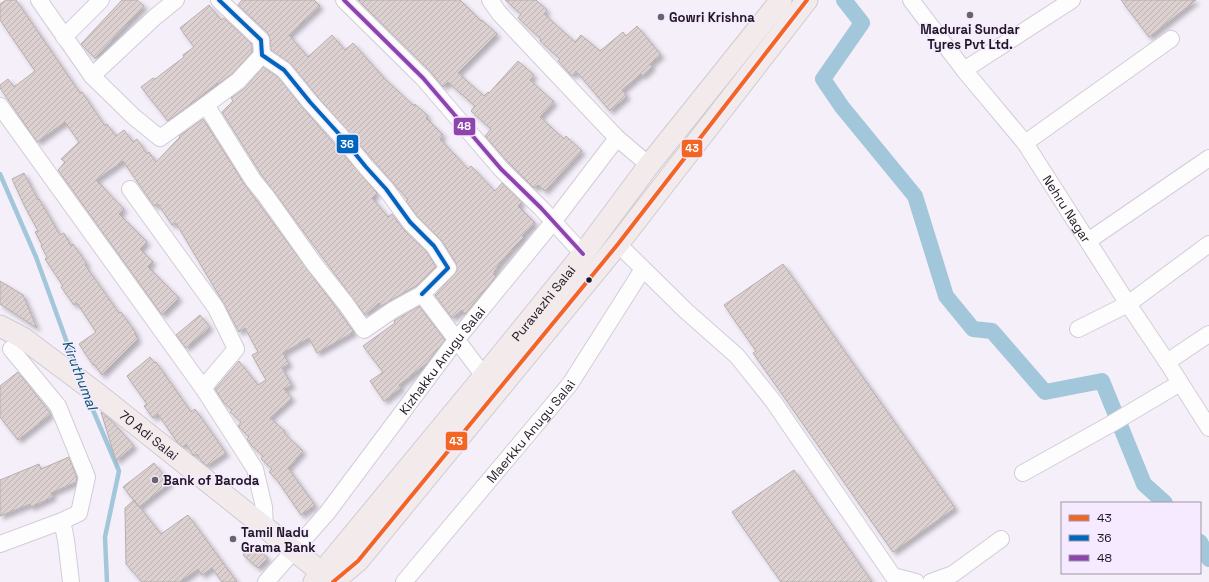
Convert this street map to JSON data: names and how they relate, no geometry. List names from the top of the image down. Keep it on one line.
{"streets":{"main road":["Puravazhi Salai","70 Adi Salai"],"street":["Nehru Nagar","Kizhakku Anugu Salai","Maerkku Anugu Salai"]},"crossings":[["Puravazhi Salai","70 Adi Salai"],["Kizhakku Anugu Salai","70 Adi Salai"]],"water":["Kiruthumal"],"places":["Madurai Sundar Tyres Pvt Ltd.","Gowri Krishna","Bank of Baroda","Tamil Nadu Grama Bank"],"lines":["transit line 43","transit line 36","transit line 48"],"legend":["43","36","48"]}
